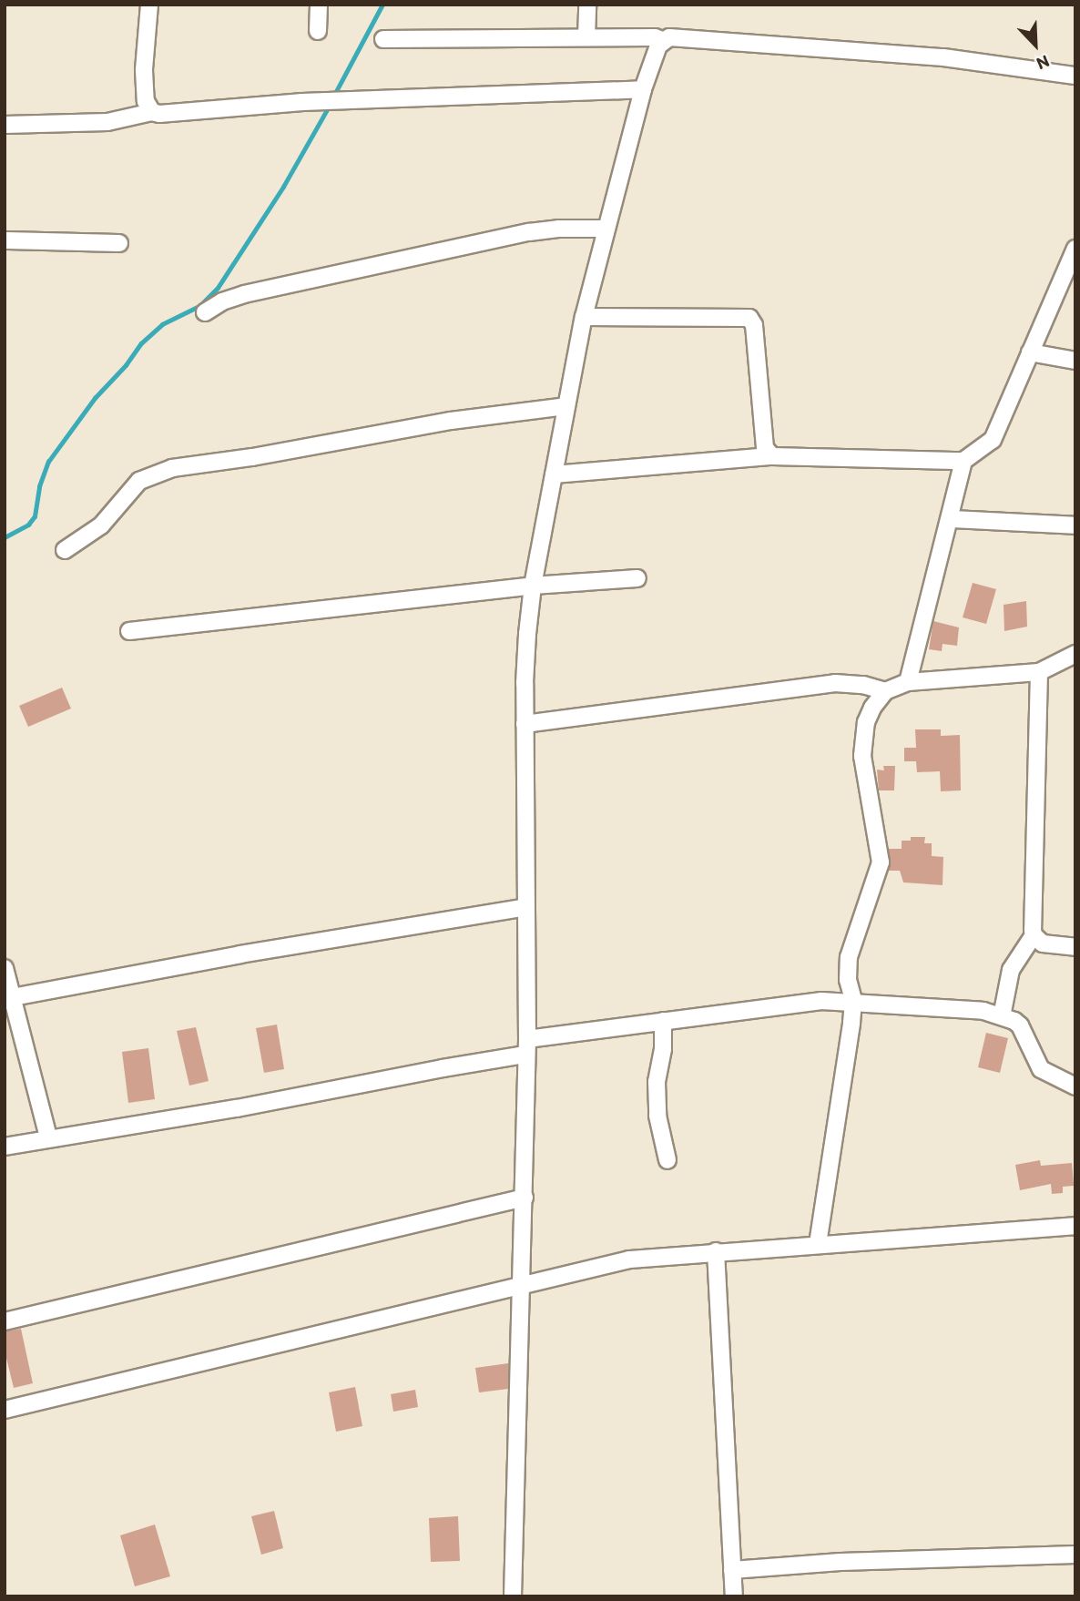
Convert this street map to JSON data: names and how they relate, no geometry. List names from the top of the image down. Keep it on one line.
{"north":"bottom right"}
